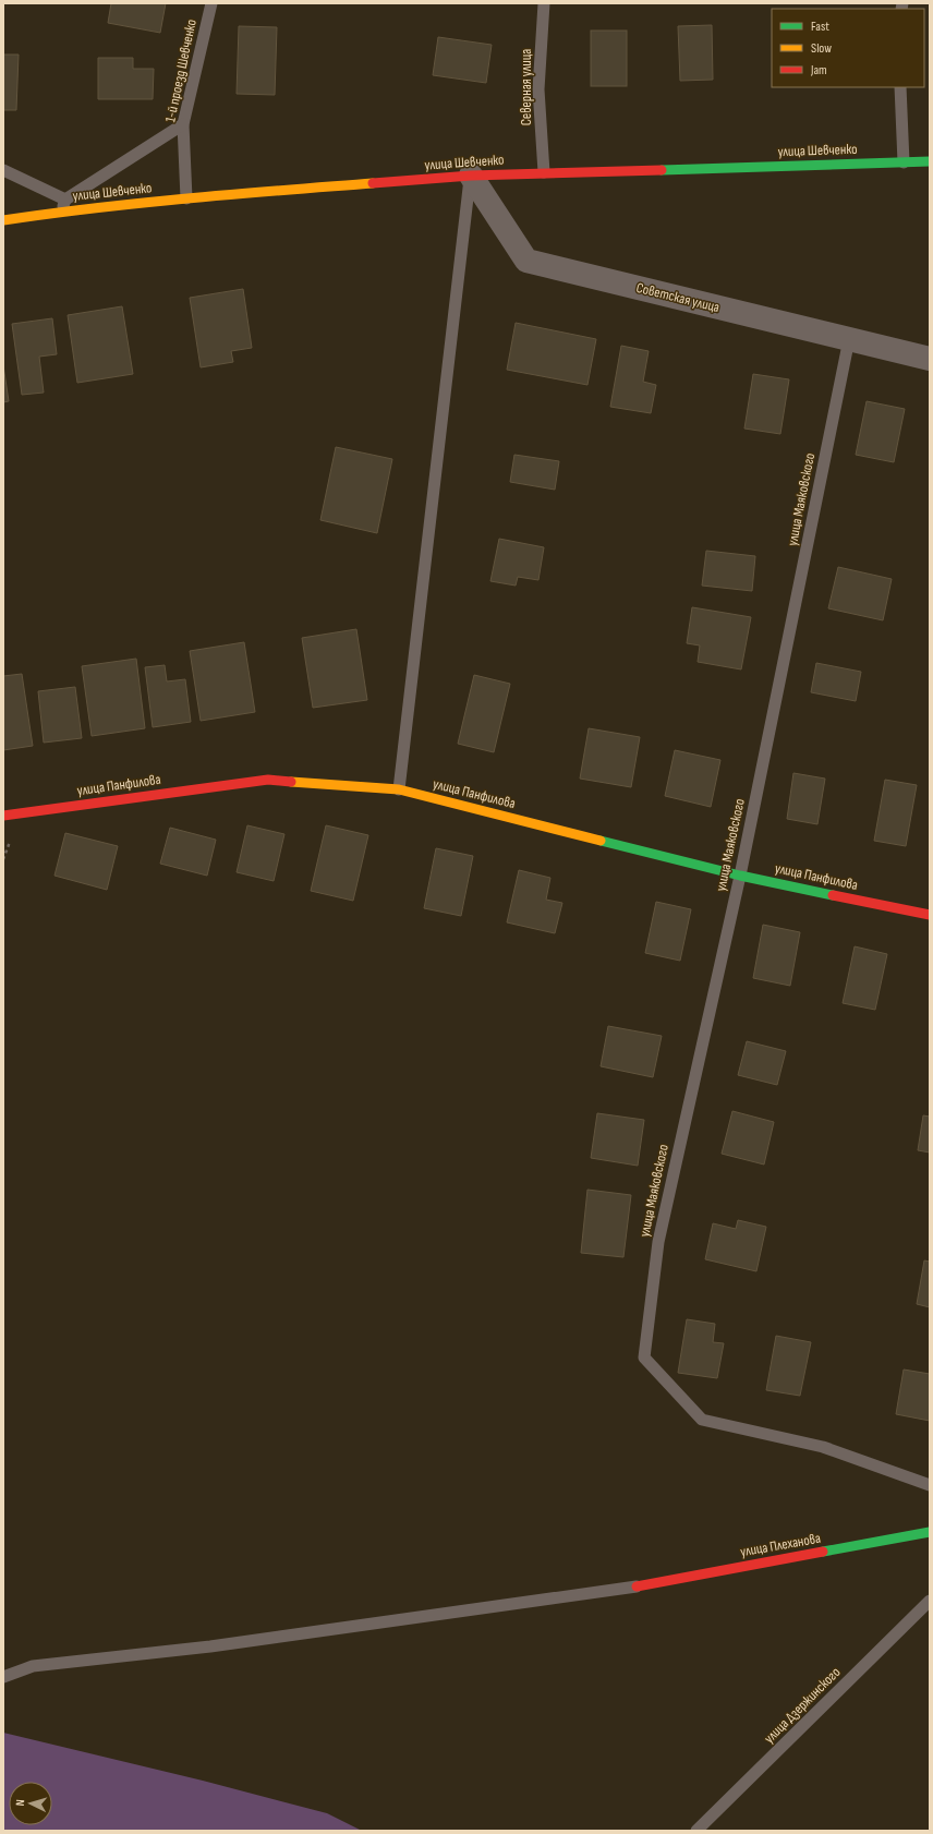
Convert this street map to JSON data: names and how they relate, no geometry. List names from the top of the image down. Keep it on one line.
{"streets":{"street":["улица Шевченко","Советская улица","улица Панфилова","улица Плеханова"],"lane":["1-й проезд Шевченко","Северная улица","улица Маяковского","улица Дзержинского"]},"crossings":[["1-й проезд Шевченко","улица Шевченко"],["Северная улица","улица Шевченко"],["улица Шевченко","Советская улица"],["Советская улица","улица Маяковского"],["улица Маяковского","улица Панфилова"]],"legend":["Fast","Slow","Jam"],"north":"left"}
